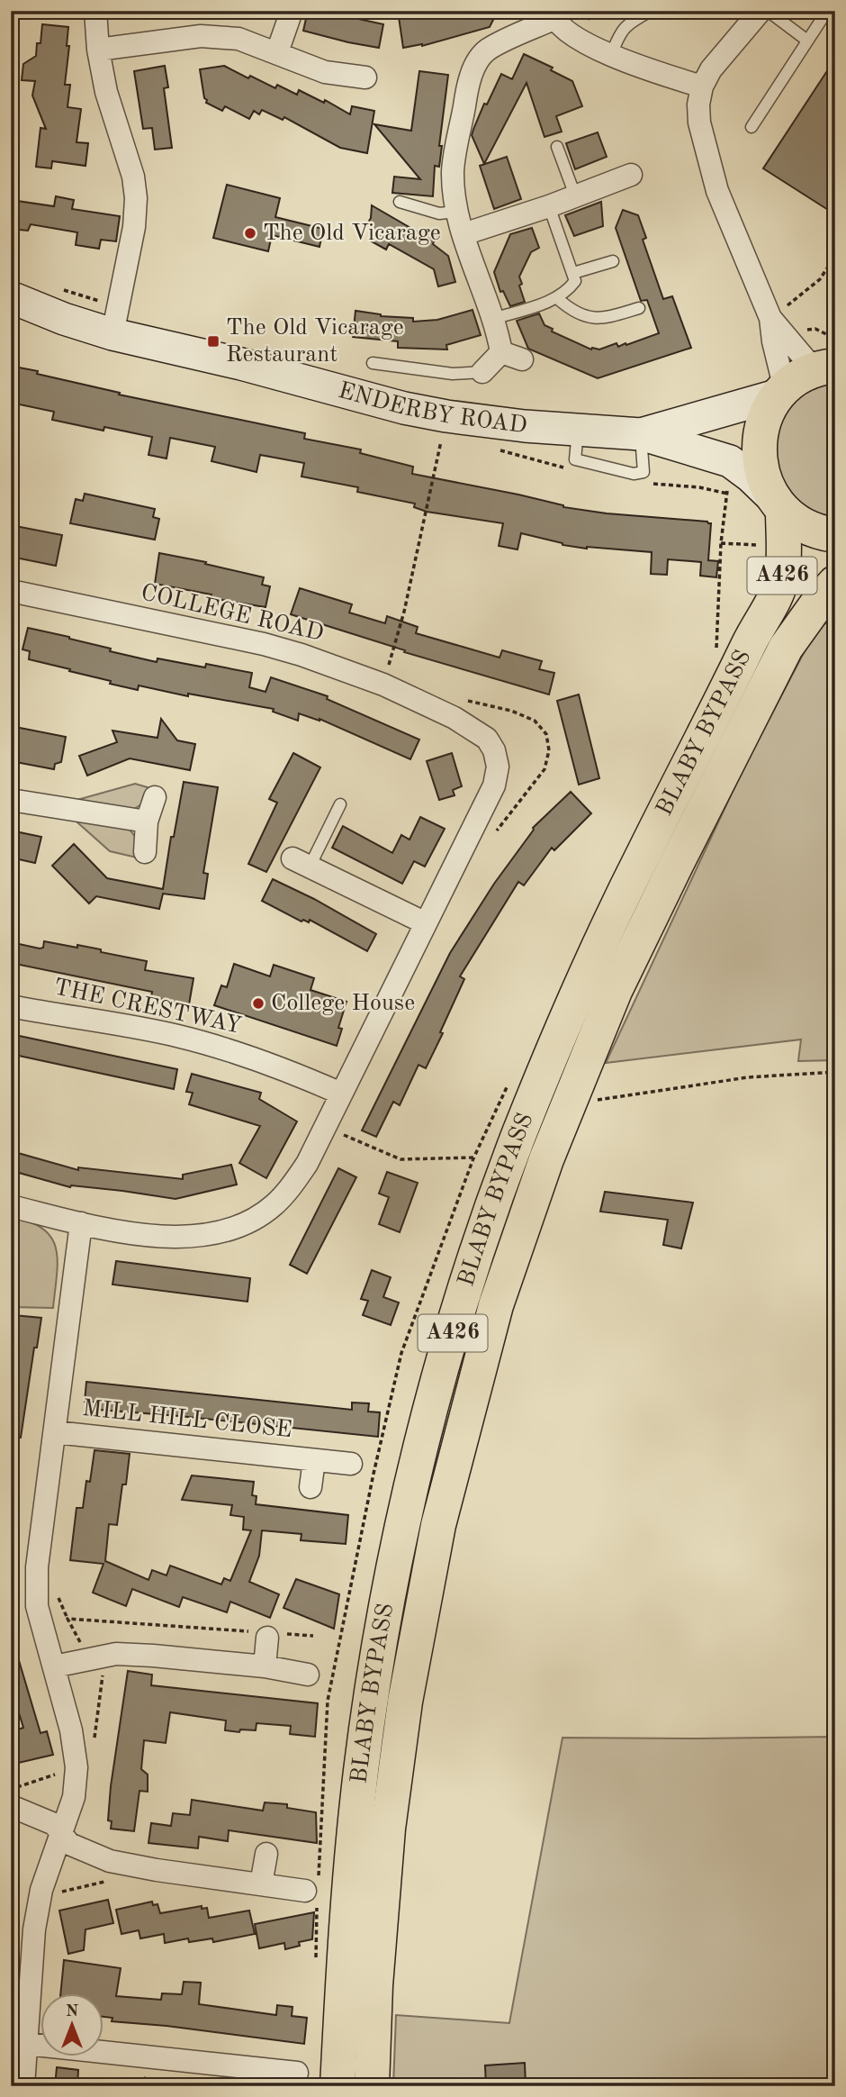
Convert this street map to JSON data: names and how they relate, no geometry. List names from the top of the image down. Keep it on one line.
{"streets":{"main road":["ENDERBY ROAD","A426","BLABY BYPASS"],"street":["COLLEGE ROAD","THE CRESTWAY","MILL HILL CLOSE"]},"crossings":[["COLLEGE ROAD","THE CRESTWAY"]],"places":{"other":["The Old Vicarage","College House"],"transit":["The Old Vicarage Restaurant"]},"north":"top"}
